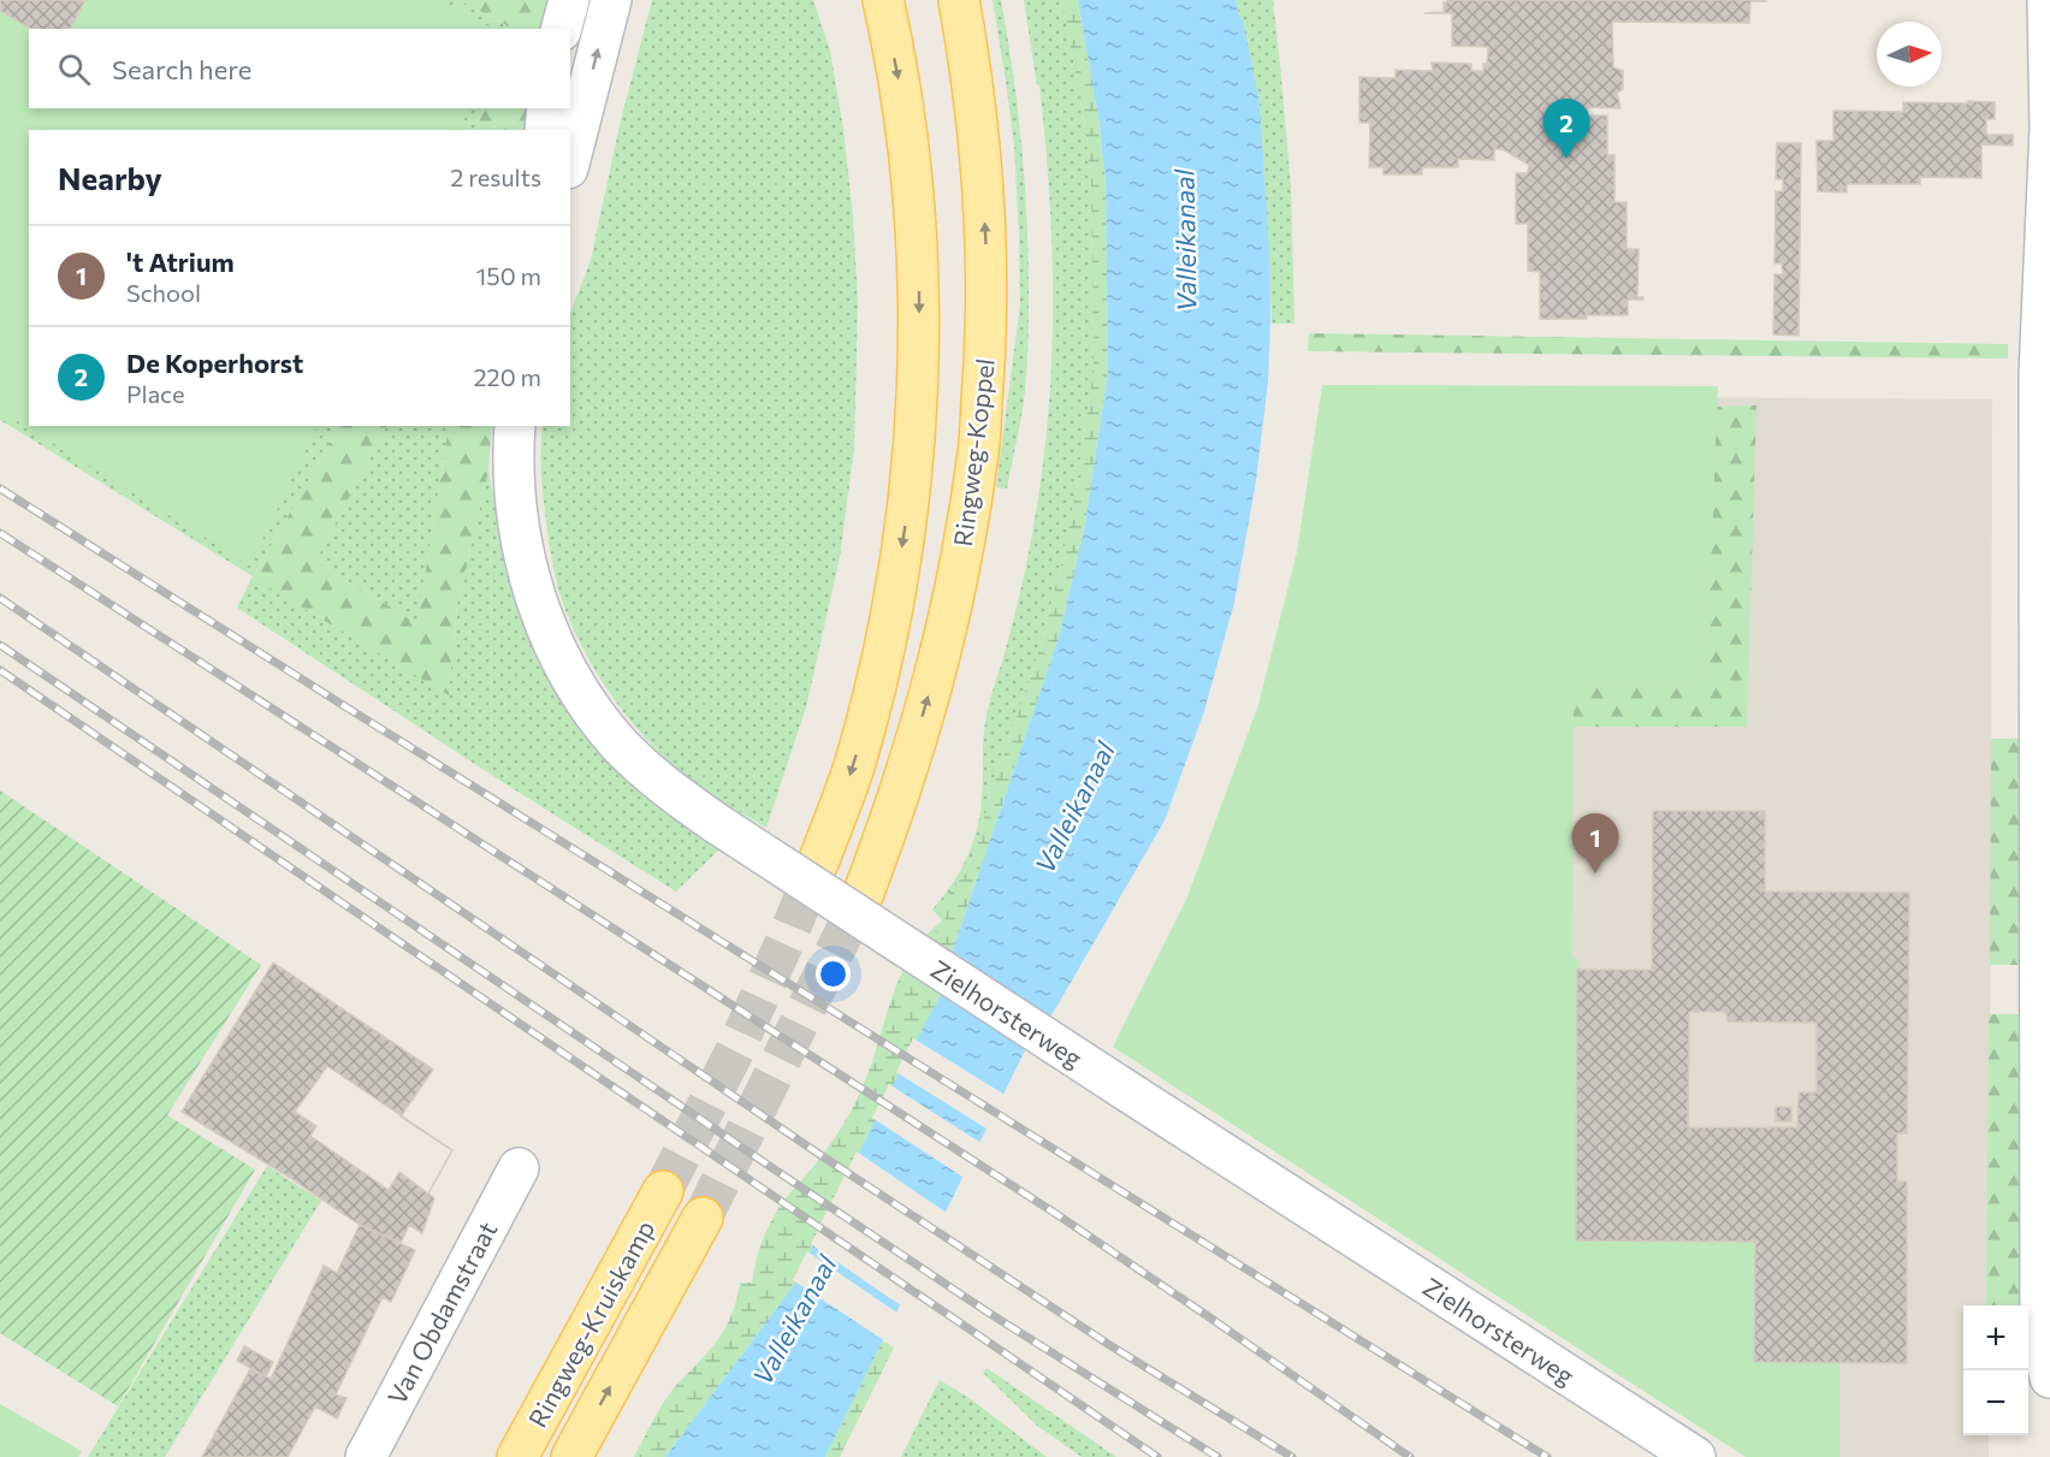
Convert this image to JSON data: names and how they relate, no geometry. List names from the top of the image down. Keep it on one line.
{"streets":{"main road":["Ringweg-Koppel","Zielhorsterweg","Van Obdamstraat","Ringweg-Kruiskamp"]},"water":["Valleikanaal"],"north":"right","page":{"search":"Search here","pins":["2","1"],"heading":["Nearby","2 results"],"list":[{"mark":"1","name":"'t Atrium","note":"School","value":"150 m"},{"mark":"2","name":"De Koperhorst","note":"Place","value":"220 m"}],"map_buttons":["+","−"]}}
